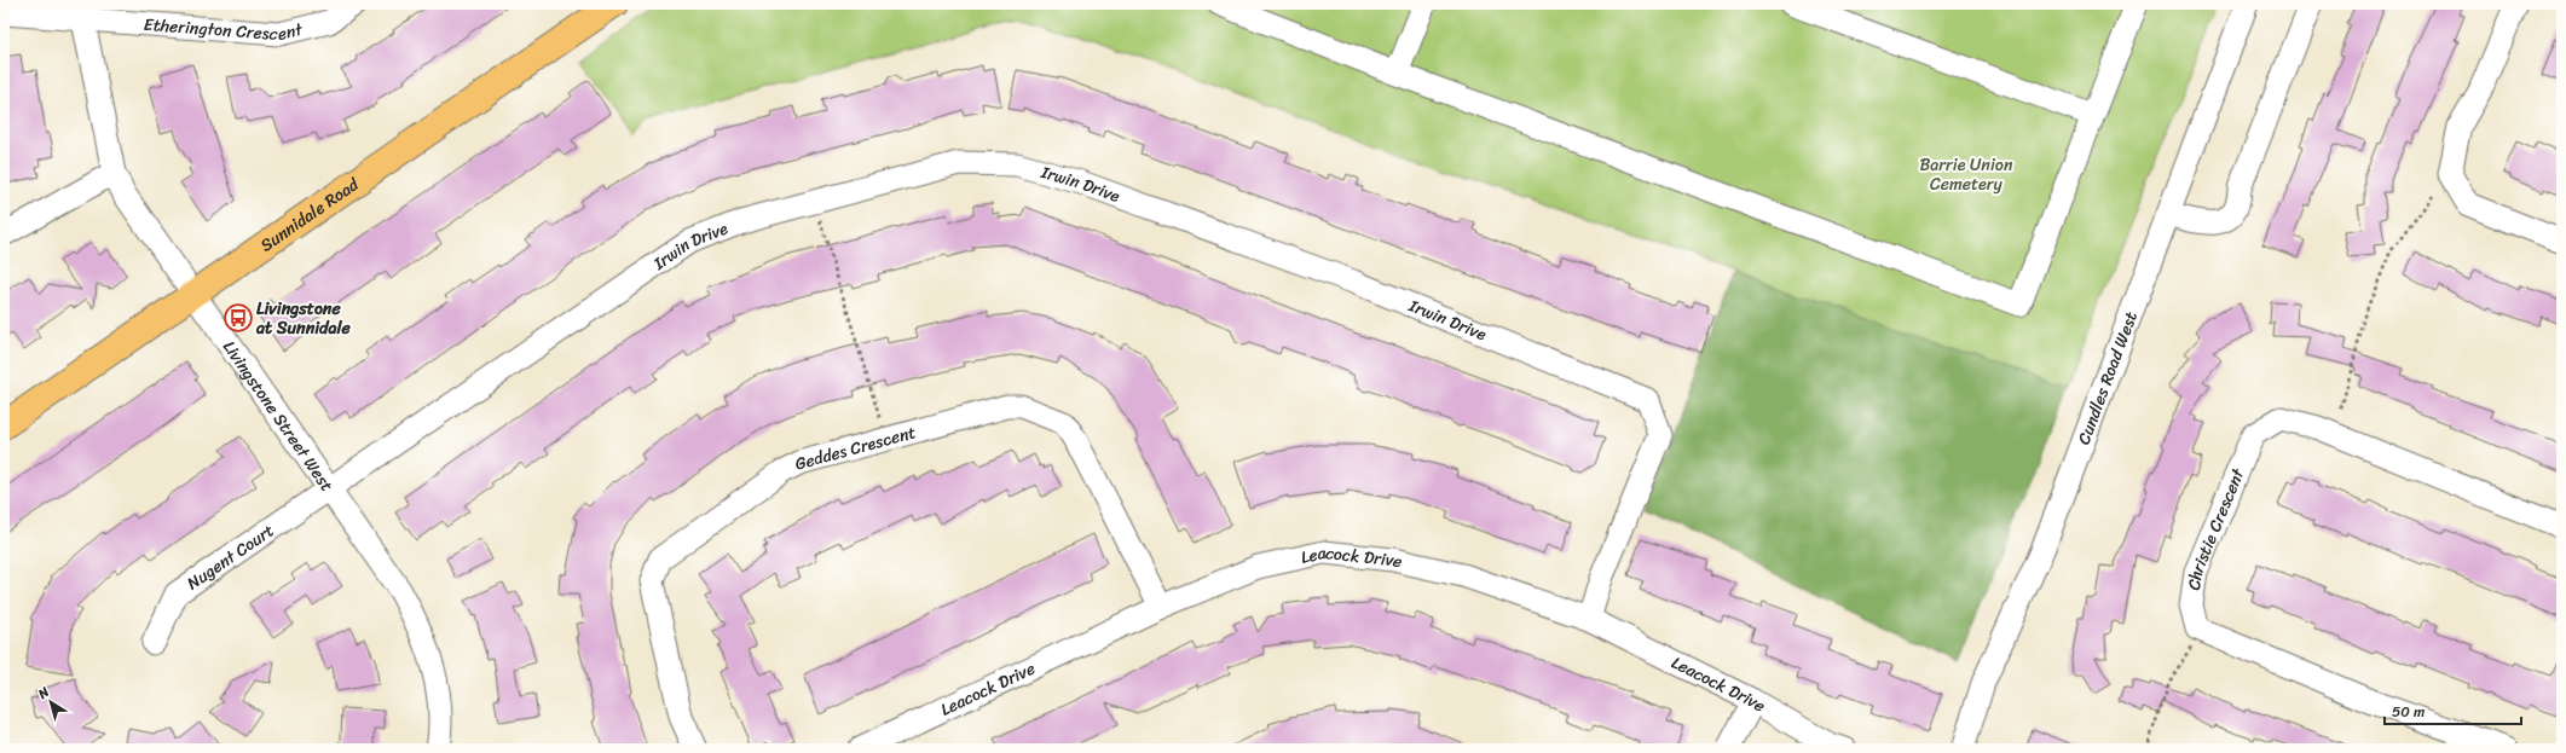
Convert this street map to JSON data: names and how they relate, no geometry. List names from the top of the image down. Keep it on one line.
{"streets":{"main road":["Sunnidale Road"],"street":["Etherington Crescent","Irwin Drive","Cundles Road West","Livingstone Street West","Geddes Crescent","Christie Crescent","Nugent Court","Leacock Drive"]},"crossings":[["Etherington Crescent","Livingstone Street West"],["Irwin Drive","Livingstone Street West"],["Irwin Drive","Nugent Court"],["Irwin Drive","Leacock Drive"],["Sunnidale Road","Livingstone Street West"],["Livingstone Street West","Nugent Court"],["Geddes Crescent","Leacock Drive"]],"parks":["Barrie Union Cemetery"],"places":{"bus stop":["Livingstone at Sunnidale"]},"scale_bar":"50 m","north":"top left"}
